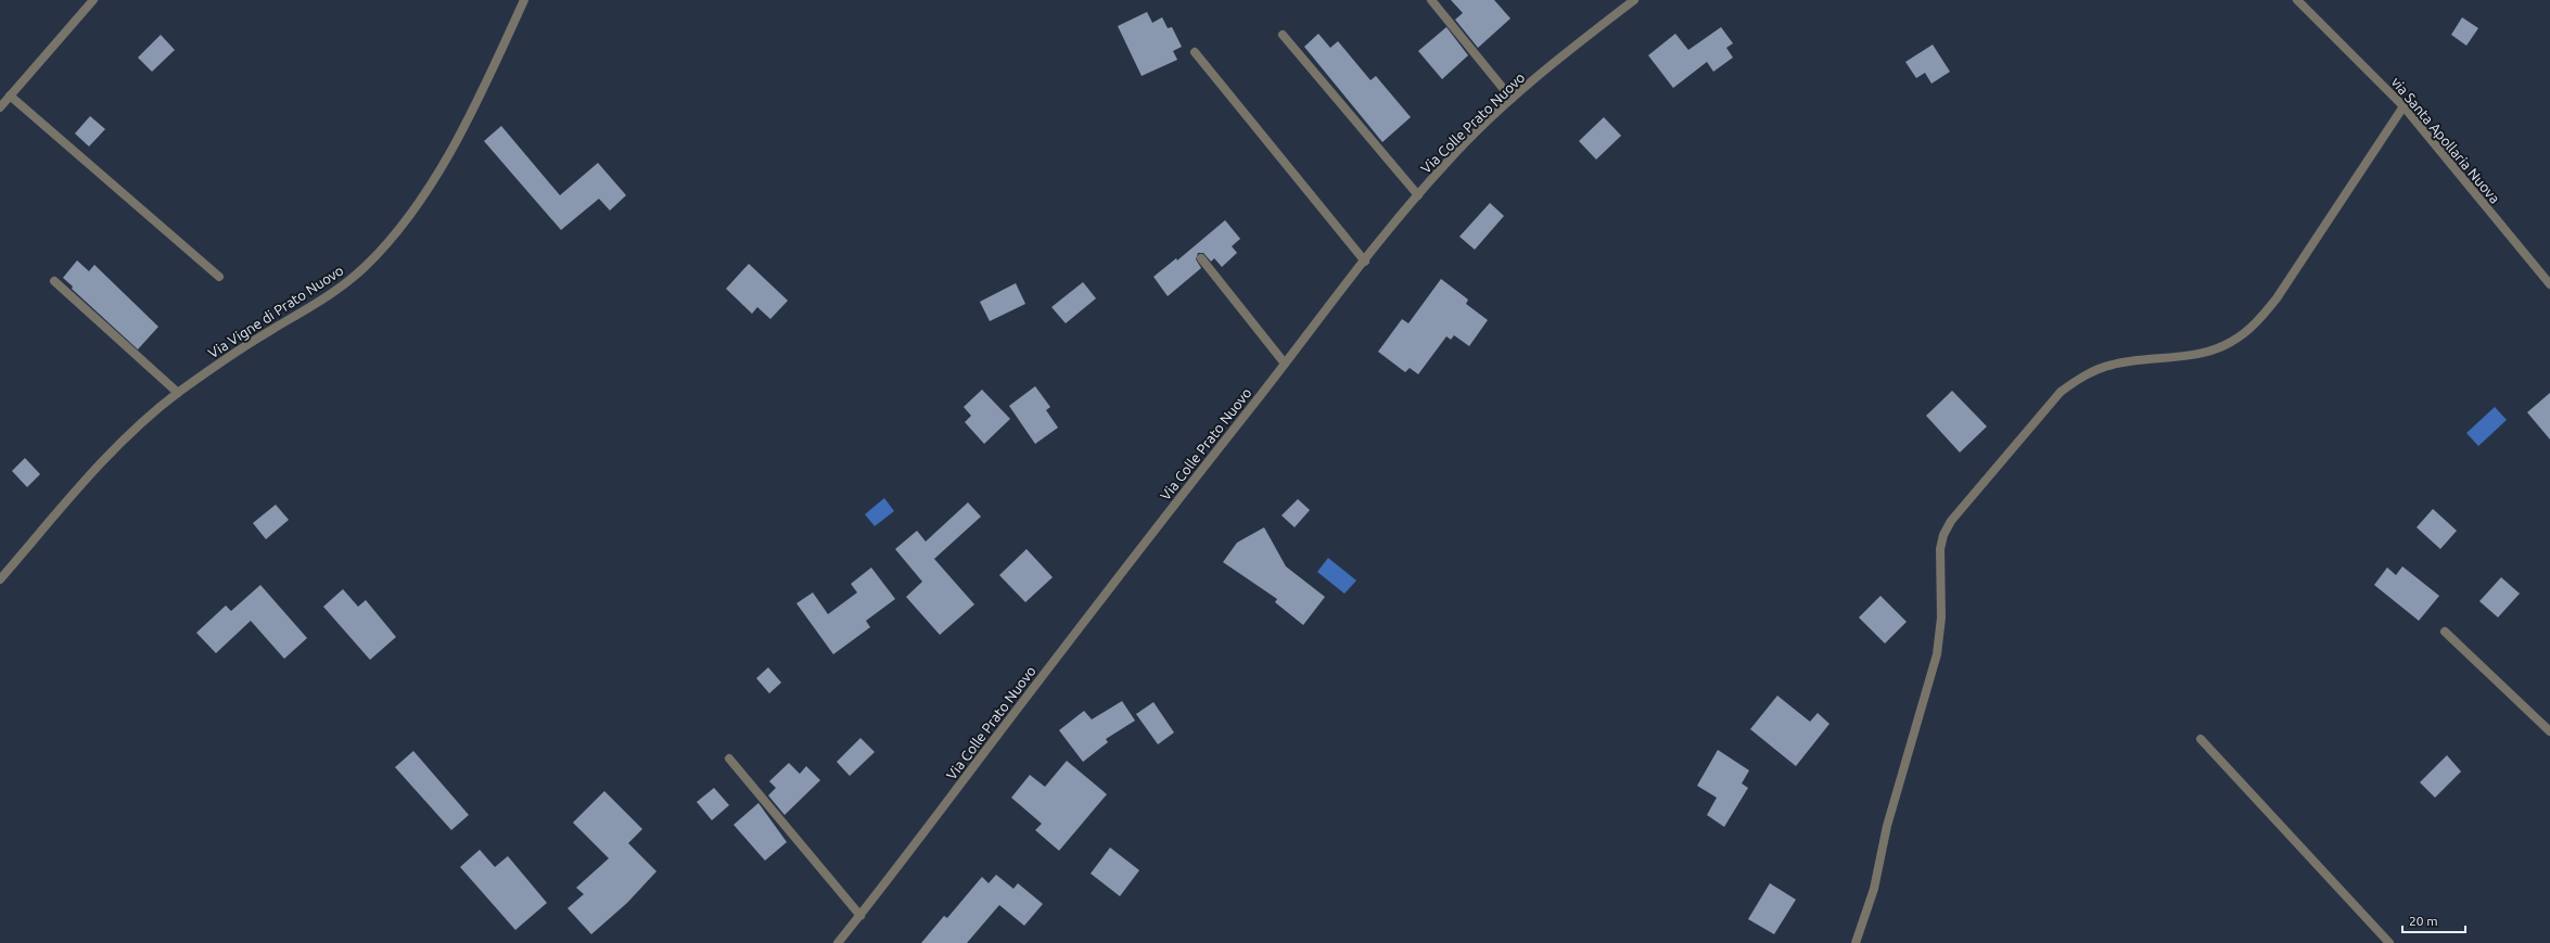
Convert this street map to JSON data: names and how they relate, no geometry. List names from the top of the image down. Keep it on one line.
{"streets":{"street":["Via Colle Prato Nuovo","via Santa Apollaria Nuova","Via Vigne di Prato Nuovo"]},"scale_bar":"20 m"}
